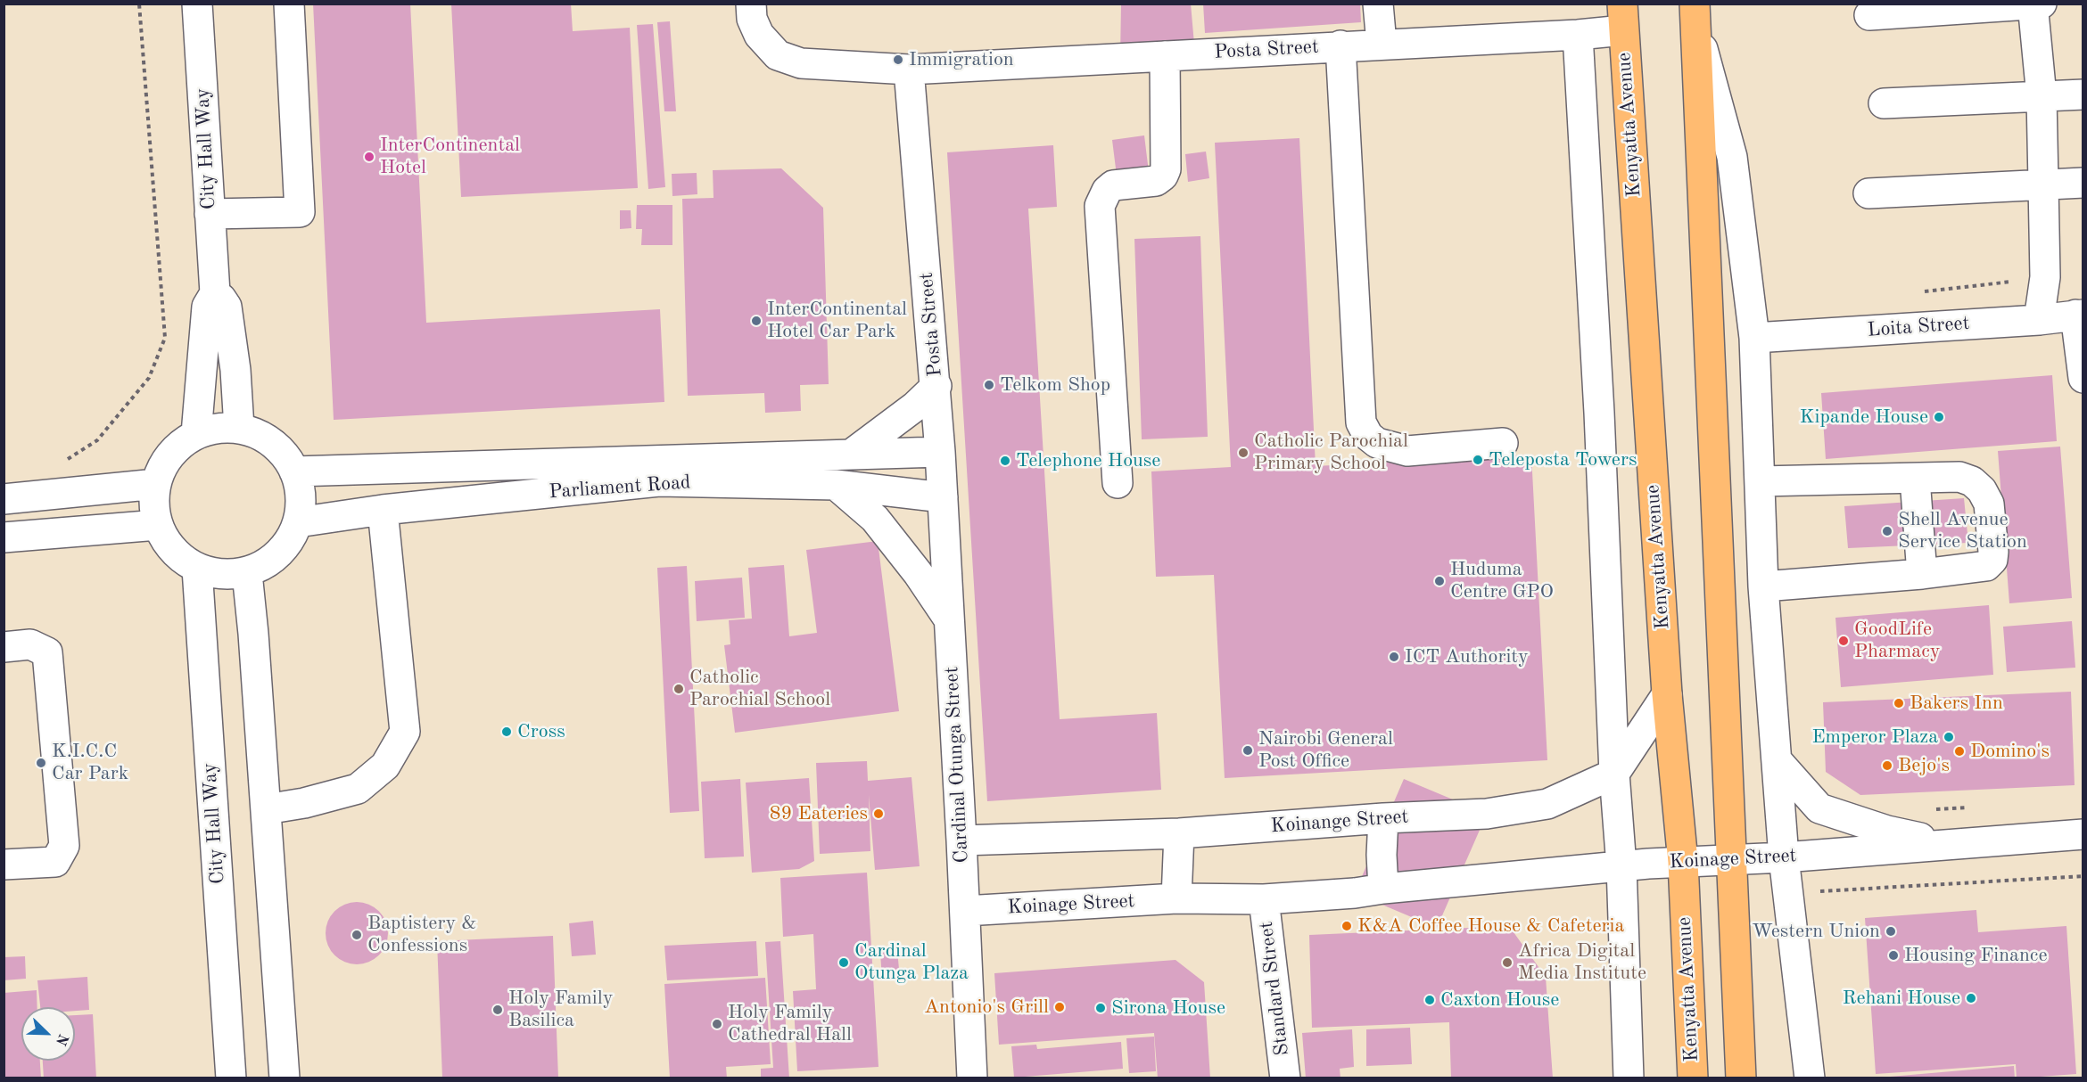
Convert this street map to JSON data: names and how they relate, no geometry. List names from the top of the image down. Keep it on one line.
{"streets":{"main road":["Kenyatta Avenue"],"street":["Posta Street","City Hall Way","Loita Street","Parliament Road","Cardinal Otunga Street","Koinange Street","Koinage Street","Standard Street"]},"crossings":[["Posta Street","Kenyatta Avenue"],["Posta Street","Parliament Road"],["Posta Street","Cardinal Otunga Street"],["Kenyatta Avenue","Koinage Street"],["City Hall Way","Parliament Road"],["Parliament Road","Cardinal Otunga Street"],["Cardinal Otunga Street","Koinange Street"],["Cardinal Otunga Street","Koinage Street"],["Koinage Street","Standard Street"]],"places":["Immigration","InterContinental Hotel","InterContinental Hotel Car Park","Telkom Shop","Kipande House","Catholic Parochial Primary School","Teleposta Towers","Telephone House","Shell Avenue Service Station","Huduma Centre GPO","GoodLife Pharmacy","ICT Authority","Catholic Parochial School","Bakers Inn","Cross","Emperor Plaza","Nairobi General Post Office","Domino's","K.I.C.C Car Park","Bejo's","89 Eateries","K&A Coffee House & Cafeteria","Western Union","Baptistery & Confessions","Housing Finance","Cardinal Otunga Plaza","Africa Digital Media Institute","Rehani House","Caxton House","Antonio's Grill","Sirona House","Holy Family Basilica","Holy Family Cathedral Hall"],"north":"bottom right"}
